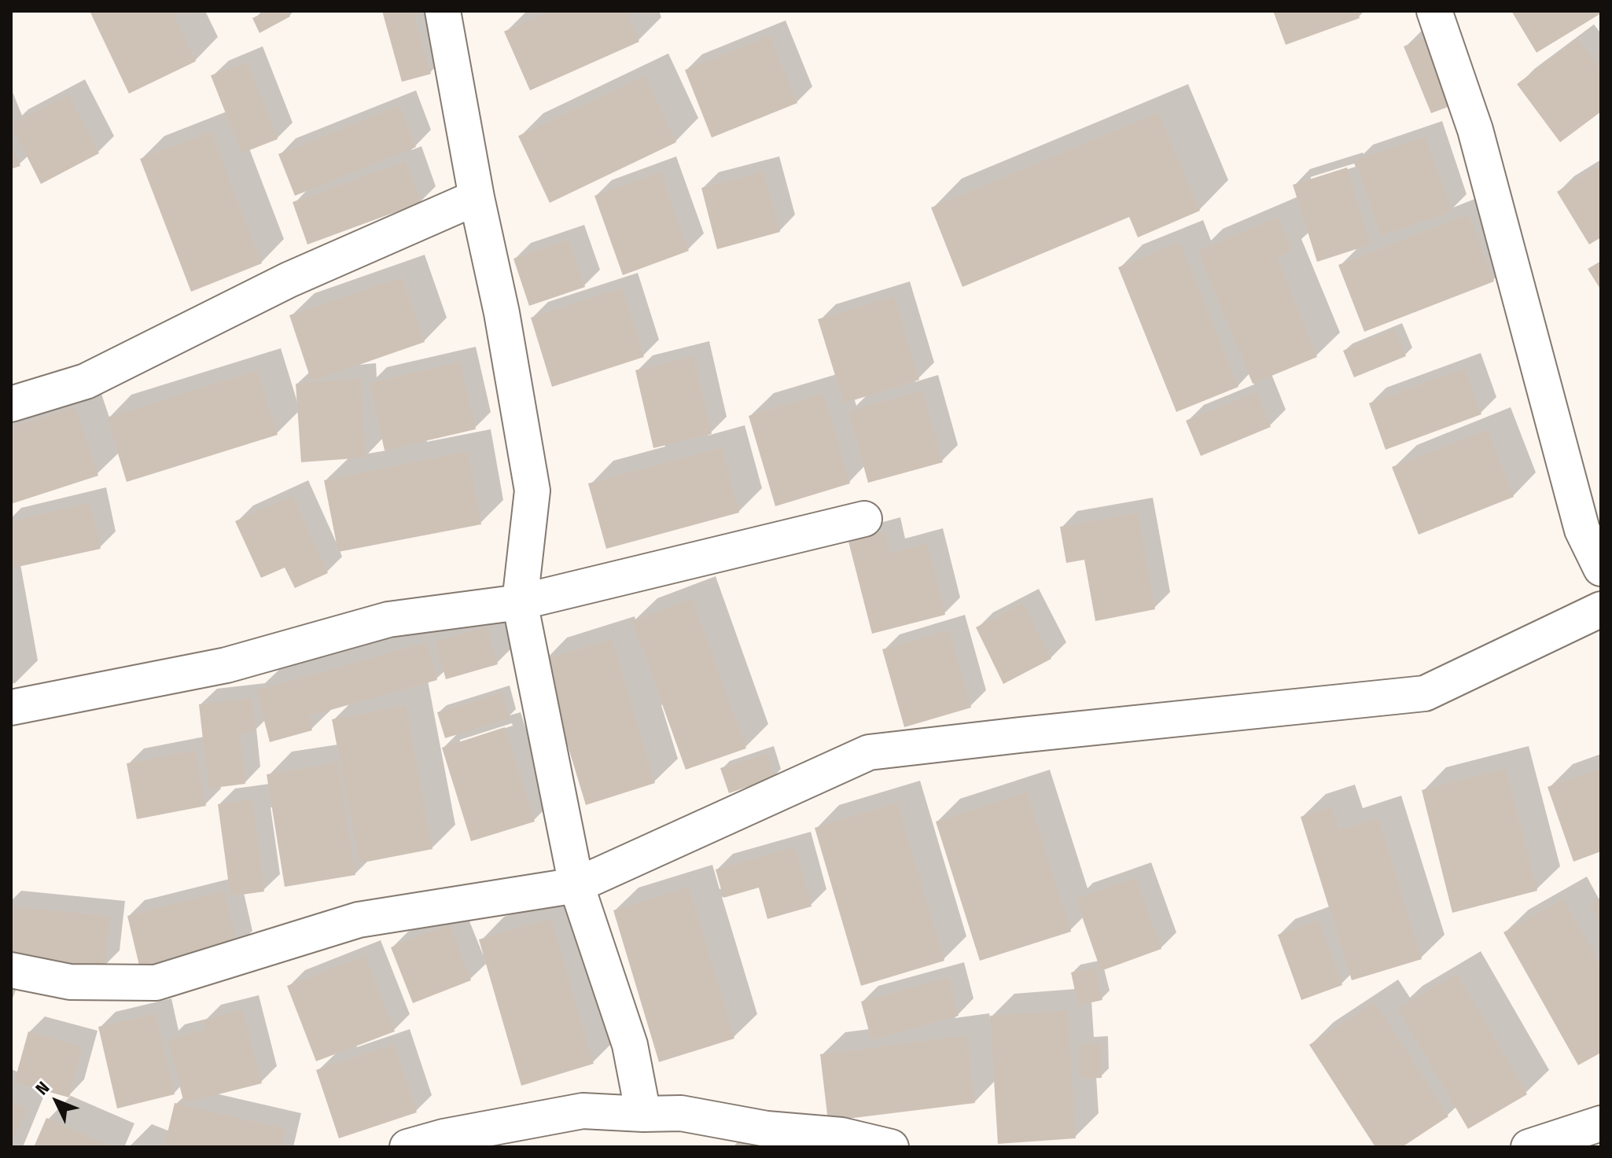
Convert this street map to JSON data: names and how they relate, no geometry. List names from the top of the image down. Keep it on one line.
{"north":"top left"}
